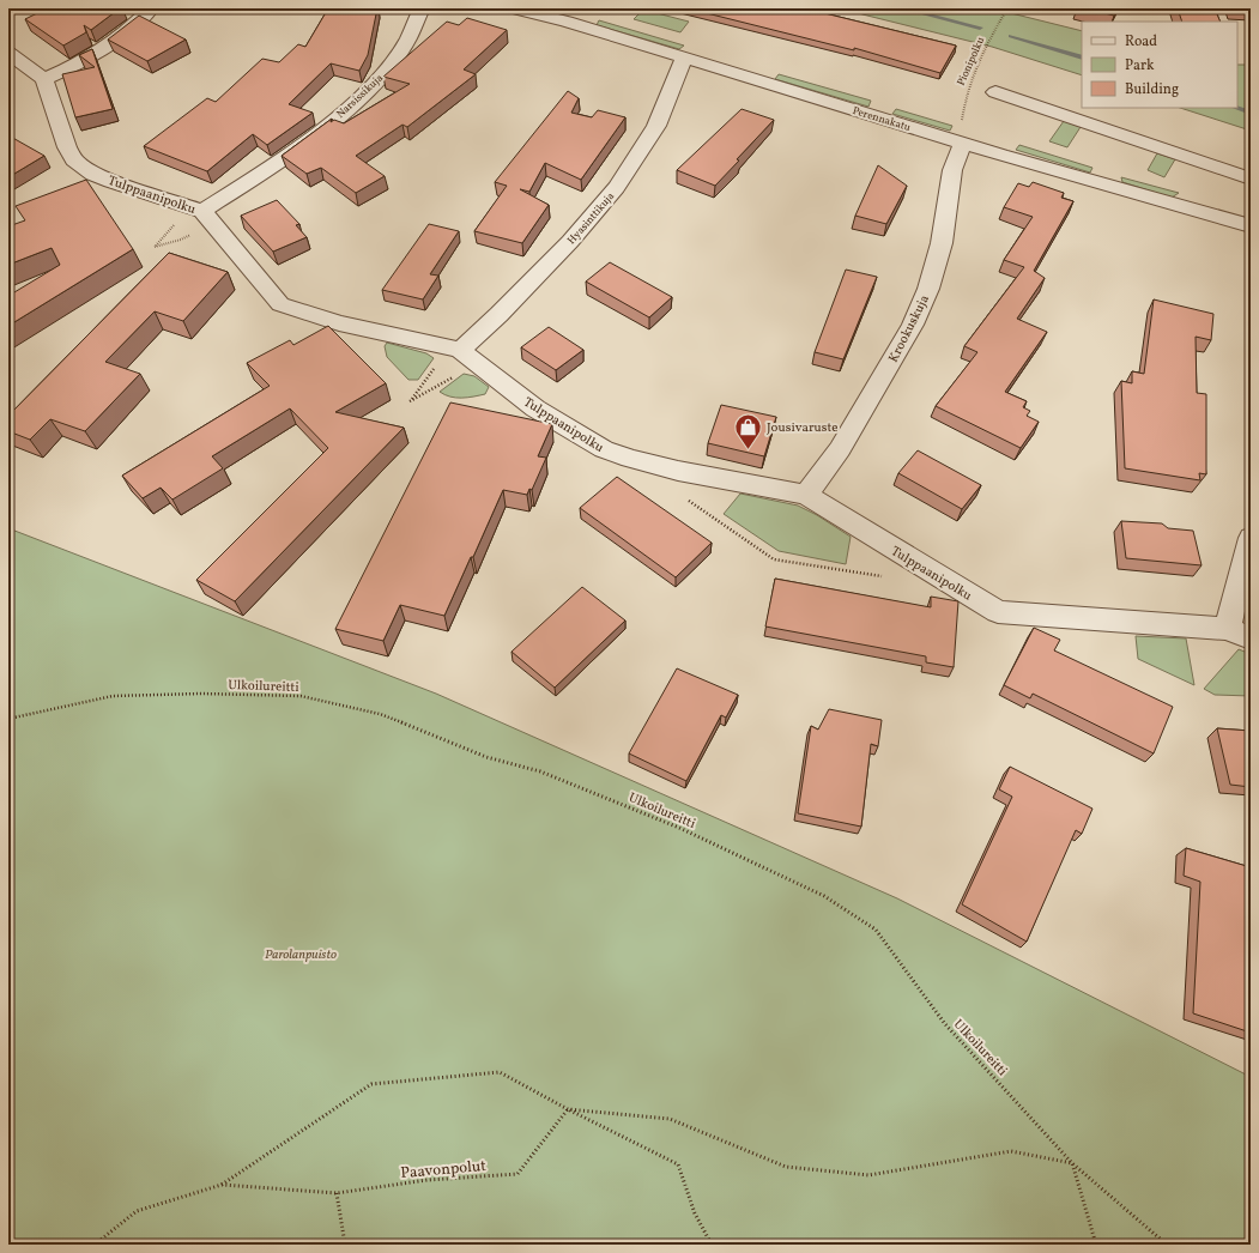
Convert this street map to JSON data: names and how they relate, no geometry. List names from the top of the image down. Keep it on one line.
{"streets":{"street":["Narsissikuja","Perennakatu","Tulppaanipolku","Hyasinttikuja","Krookuskuja"],"path":["Pionipolku","Ulkoilureitti","Paavonpolut"]},"crossings":[["Pionipolku","Perennakatu"],["Pionipolku","Krookuskuja"],["Narsissikuja","Tulppaanipolku"],["Perennakatu","Hyasinttikuja"],["Perennakatu","Krookuskuja"],["Tulppaanipolku","Hyasinttikuja"],["Tulppaanipolku","Krookuskuja"]],"parks":["Parolanpuisto"],"places":{"shop":["Jousivaruste"]},"legend":["Road","Park","Building"]}
